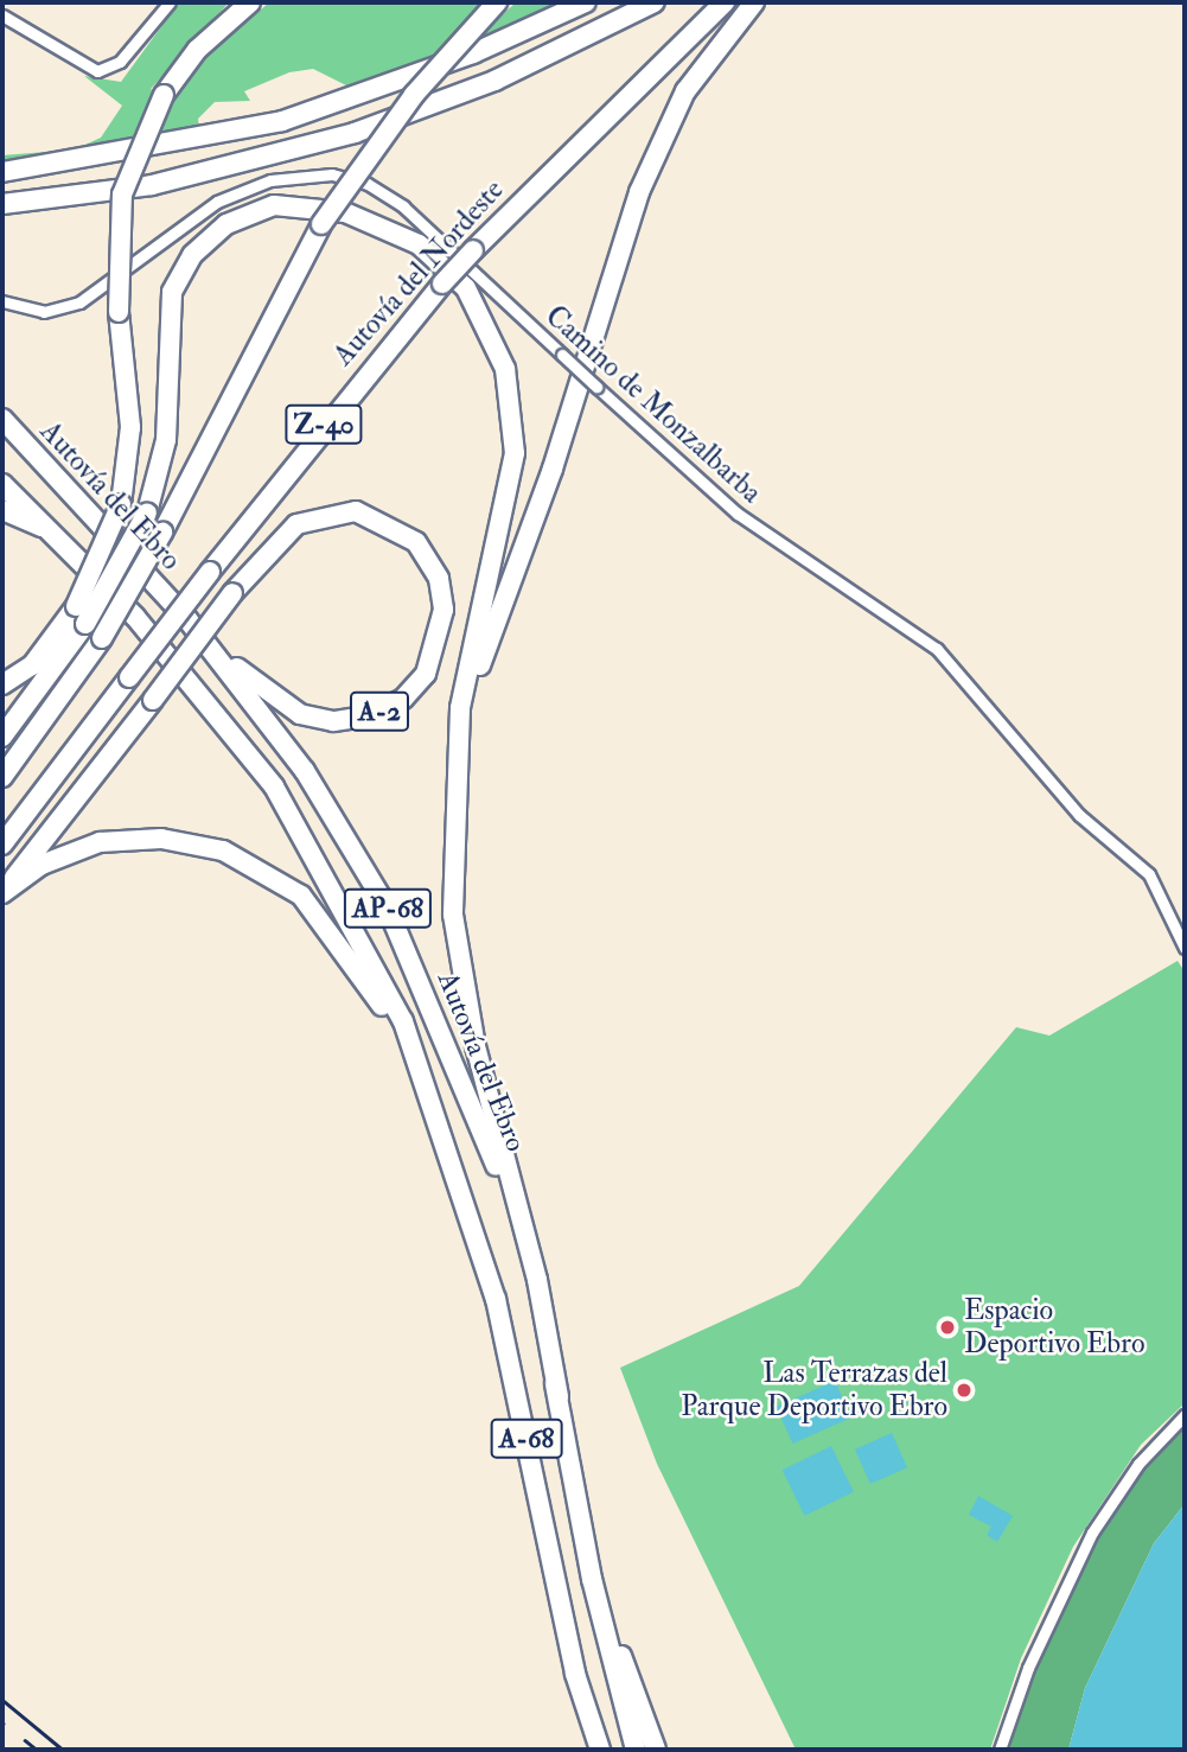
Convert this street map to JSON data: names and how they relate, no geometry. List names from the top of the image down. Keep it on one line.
{"streets":{"highway":["Autovía del Nordeste","Z-40","Autovía del Ebro","A-2","AP-68","A-68"],"street":["Camino de Monzalbarba"]},"crossings":[["Autovía del Ebro","A-2"]],"places":["Espacio Deportivo Ebro","Las Terrazas del Parque Deportivo Ebro"]}
